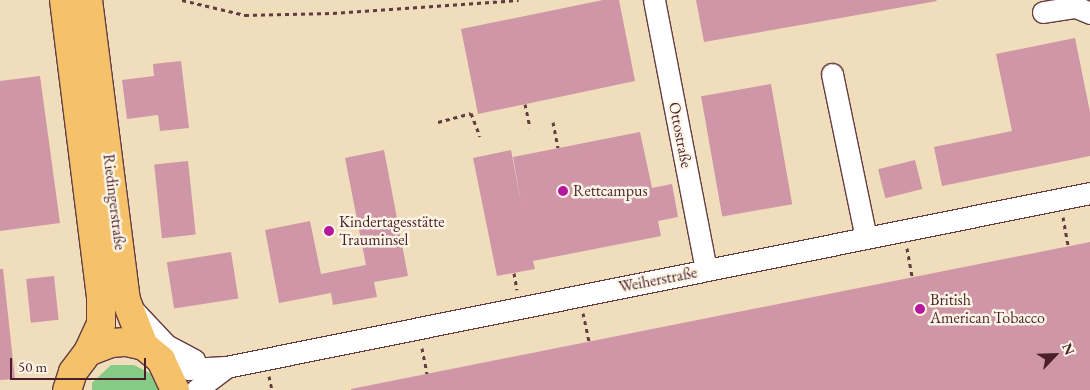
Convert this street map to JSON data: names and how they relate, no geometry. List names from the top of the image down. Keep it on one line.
{"streets":{"main road":["Riedingerstraße"],"street":["Ottostraße","Weiherstraße"]},"crossings":[["Ottostraße","Weiherstraße"],["Riedingerstraße","Weiherstraße"]],"places":["Rettcampus","Kindertagesstätte Trauminsel","British American Tobacco"],"scale_bar":"50 m","north":"top right"}
